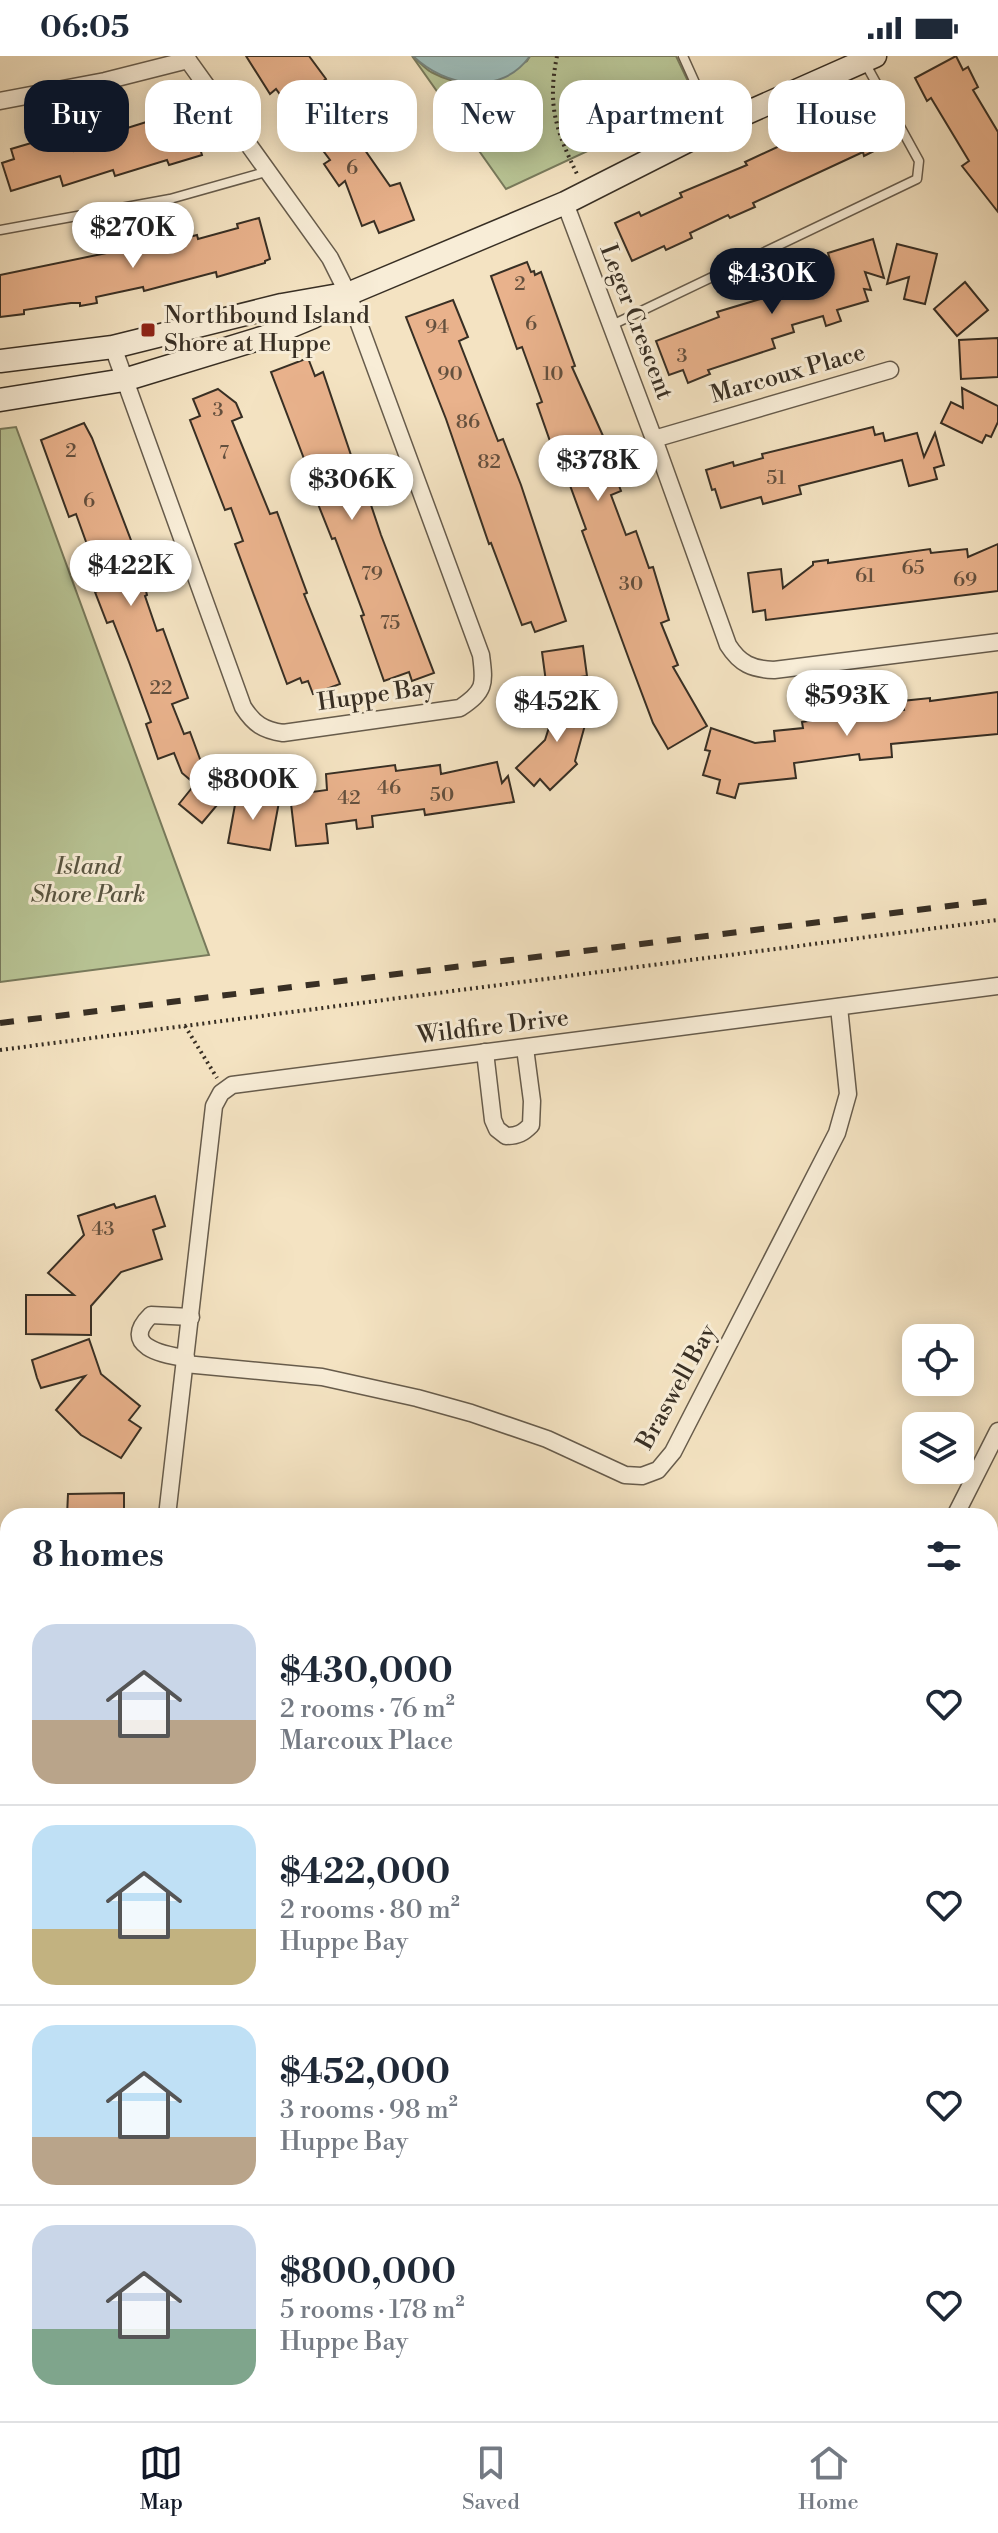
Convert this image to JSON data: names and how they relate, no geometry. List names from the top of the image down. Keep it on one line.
{"streets":{"street":["Leger Crescent","Marcoux Place","Huppe Bay","Wildfire Drive","Braswell Bay"]},"crossings":[["Leger Crescent","Marcoux Place"],["Wildfire Drive","Braswell Bay"]],"parks":["Island Shore Park"],"places":{"transit":["Northbound Island Shore at Huppe"]},"house_numbers":["6","2","6","94","3","90","10","3","86","2","7","82","51","6","65","79","61","69","30","75","22","46","50","42","43"],"page":{"status":"06:05","chip":["Buy","Rent","Filters","New","Apartment","House"],"price":["$270K","$430K","$378K","$306K","$422K","$593K","$452K","$800K"],"heading":"8 homes","list":[{"name":"$430,000","note":"2 rooms · 76 m² · Marcoux Place"},{"name":"$422,000","note":"2 rooms · 80 m² · Huppe Bay"},{"name":"$452,000","note":"3 rooms · 98 m² · Huppe Bay"},{"name":"$800,000","note":"5 rooms · 178 m² · Huppe Bay"}],"tabs":["Map","Saved","Home"]}}
